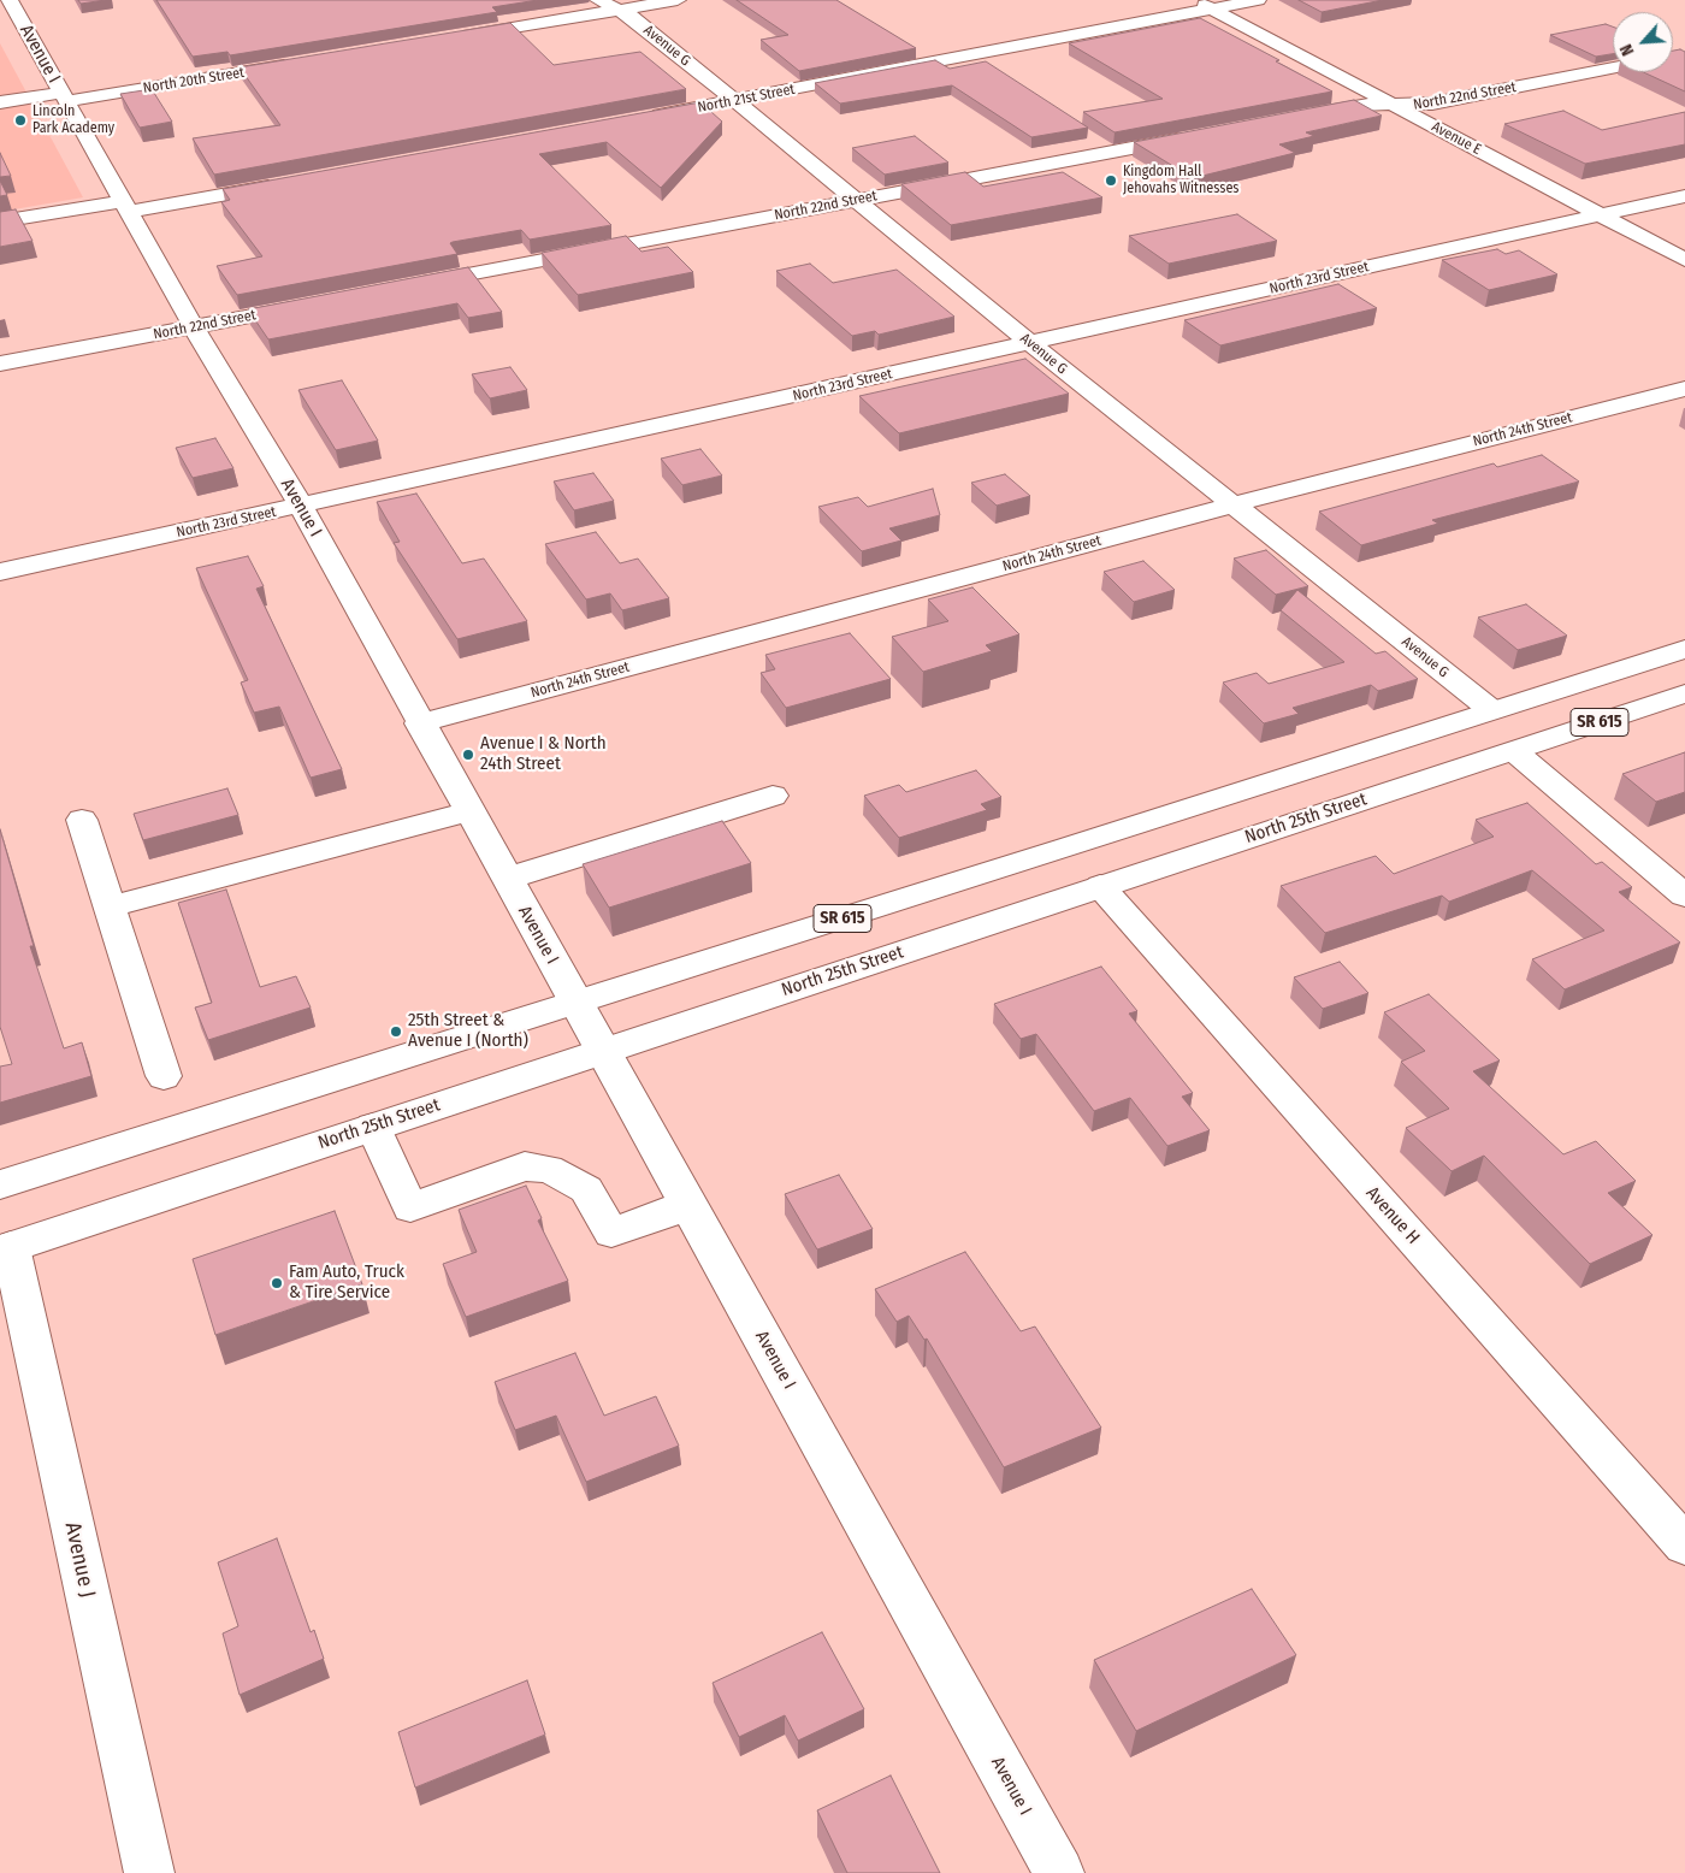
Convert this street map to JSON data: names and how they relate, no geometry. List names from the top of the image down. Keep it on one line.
{"streets":{"street":["Avenue G","Avenue I","North 20th Street","North 22nd Street","North 21st Street","Avenue E","North 23rd Street","North 24th Street","SR 615","North 25th Street","Avenue H","Avenue J"]},"crossings":[["Avenue G","North 22nd Street"],["Avenue G","North 21st Street"],["Avenue G","North 23rd Street"],["Avenue G","North 24th Street"],["Avenue G","SR 615"],["Avenue I","North 20th Street"],["Avenue I","North 22nd Street"],["Avenue I","North 23rd Street"],["Avenue I","North 24th Street"],["Avenue I","SR 615"],["Avenue I","North 25th Street"],["North 22nd Street","Avenue E"],["North 21st Street","Avenue E"],["Avenue E","North 23rd Street"],["North 25th Street","Avenue H"],["North 25th Street","Avenue J"]],"places":["Lincoln Park Academy","Kingdom Hall Jehovahs Witnesses","Avenue I & North 24th Street","25th Street & Avenue I (North)","Fam Auto, Truck & Tire Service"],"north":"bottom left"}
